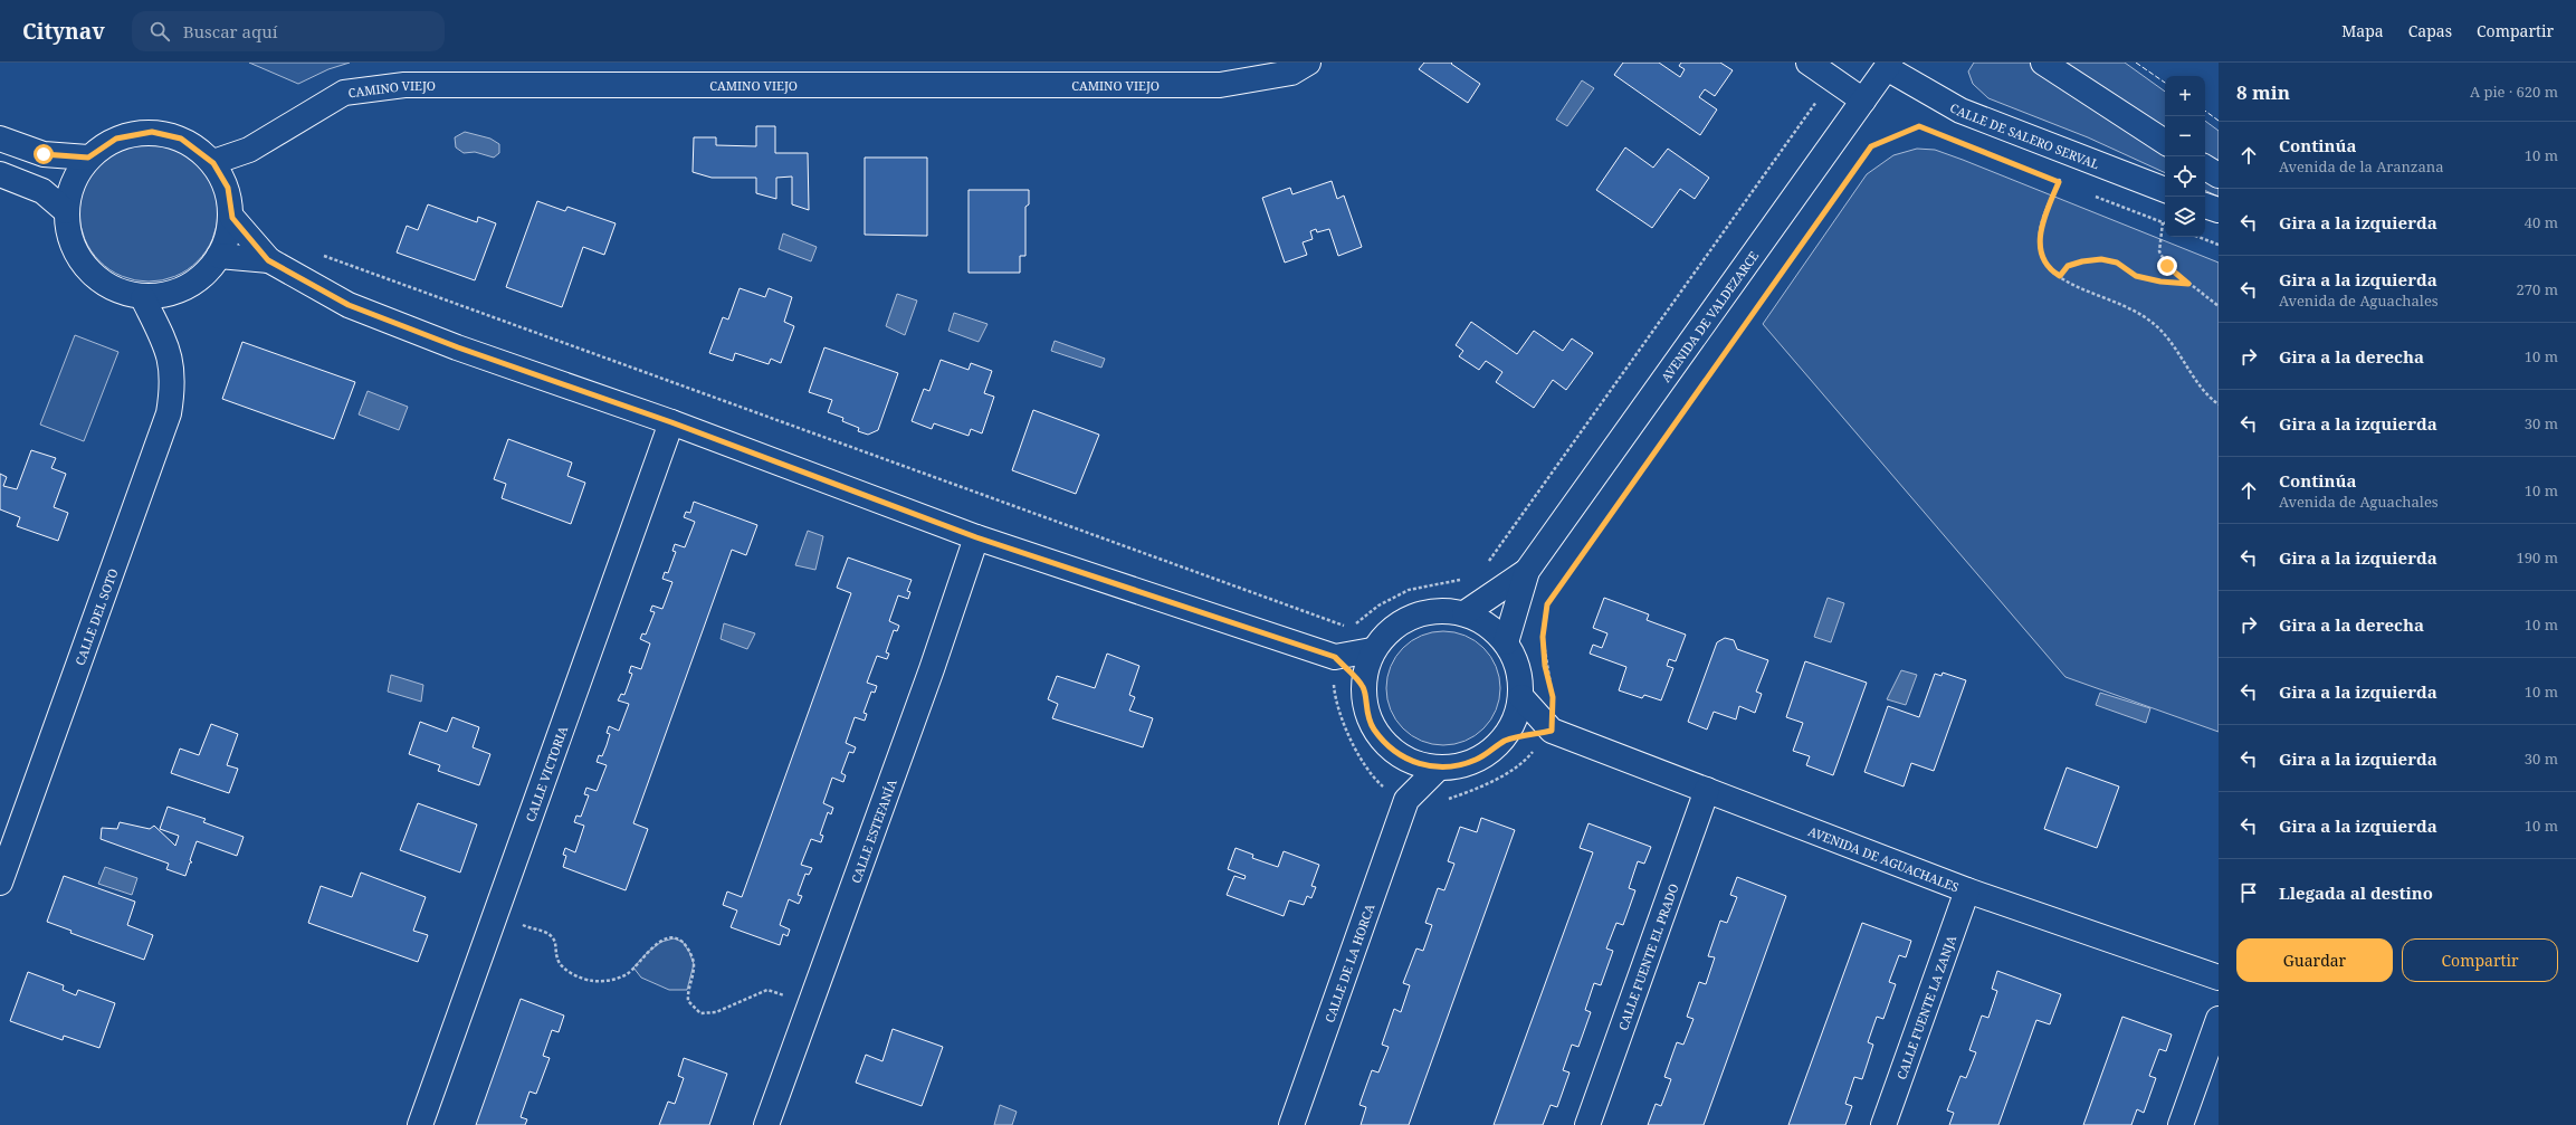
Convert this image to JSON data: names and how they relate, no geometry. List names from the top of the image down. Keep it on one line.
{"streets":{"street":["CAMINO VIEJO","CALLE DE SALERO SERVAL","AVENIDA DE VALDEZARCE","CALLE DEL SOTO","CALLE VICTORIA","CALLE ESTEFANÍA","AVENIDA DE AGUACHALES","CALLE FUENTE EL PRADO","CALLE DE LA HORCA","CALLE FUENTE LA ZANJA"]},"crossings":[["CALLE DE SALERO SERVAL","AVENIDA DE VALDEZARCE"],["AVENIDA DE VALDEZARCE","AVENIDA DE AGUACHALES"],["AVENIDA DE VALDEZARCE","CALLE DE LA HORCA"],["AVENIDA DE AGUACHALES","CALLE FUENTE EL PRADO"],["AVENIDA DE AGUACHALES","CALLE DE LA HORCA"],["AVENIDA DE AGUACHALES","CALLE FUENTE LA ZANJA"]],"page":{"header":"Citynav","search":"Buscar aquí","nav":["Mapa","Capas","Compartir"],"heading":["8 min","A pie · 620 m"],"map_buttons":["+","−"],"list":[["Continúa","Avenida de la Aranzana","10 m"],["Gira a la izquierda","40 m"],["Gira a la izquierda","Avenida de Aguachales","270 m"],["Gira a la derecha","10 m"],["Gira a la izquierda","30 m"],["Continúa","Avenida de Aguachales","10 m"],["Gira a la izquierda","190 m"],["Gira a la derecha","10 m"],["Gira a la izquierda","10 m"],["Gira a la izquierda","30 m"],["Gira a la izquierda","10 m"],"Llegada al destino"],"buttons":["Guardar","Compartir"]}}
